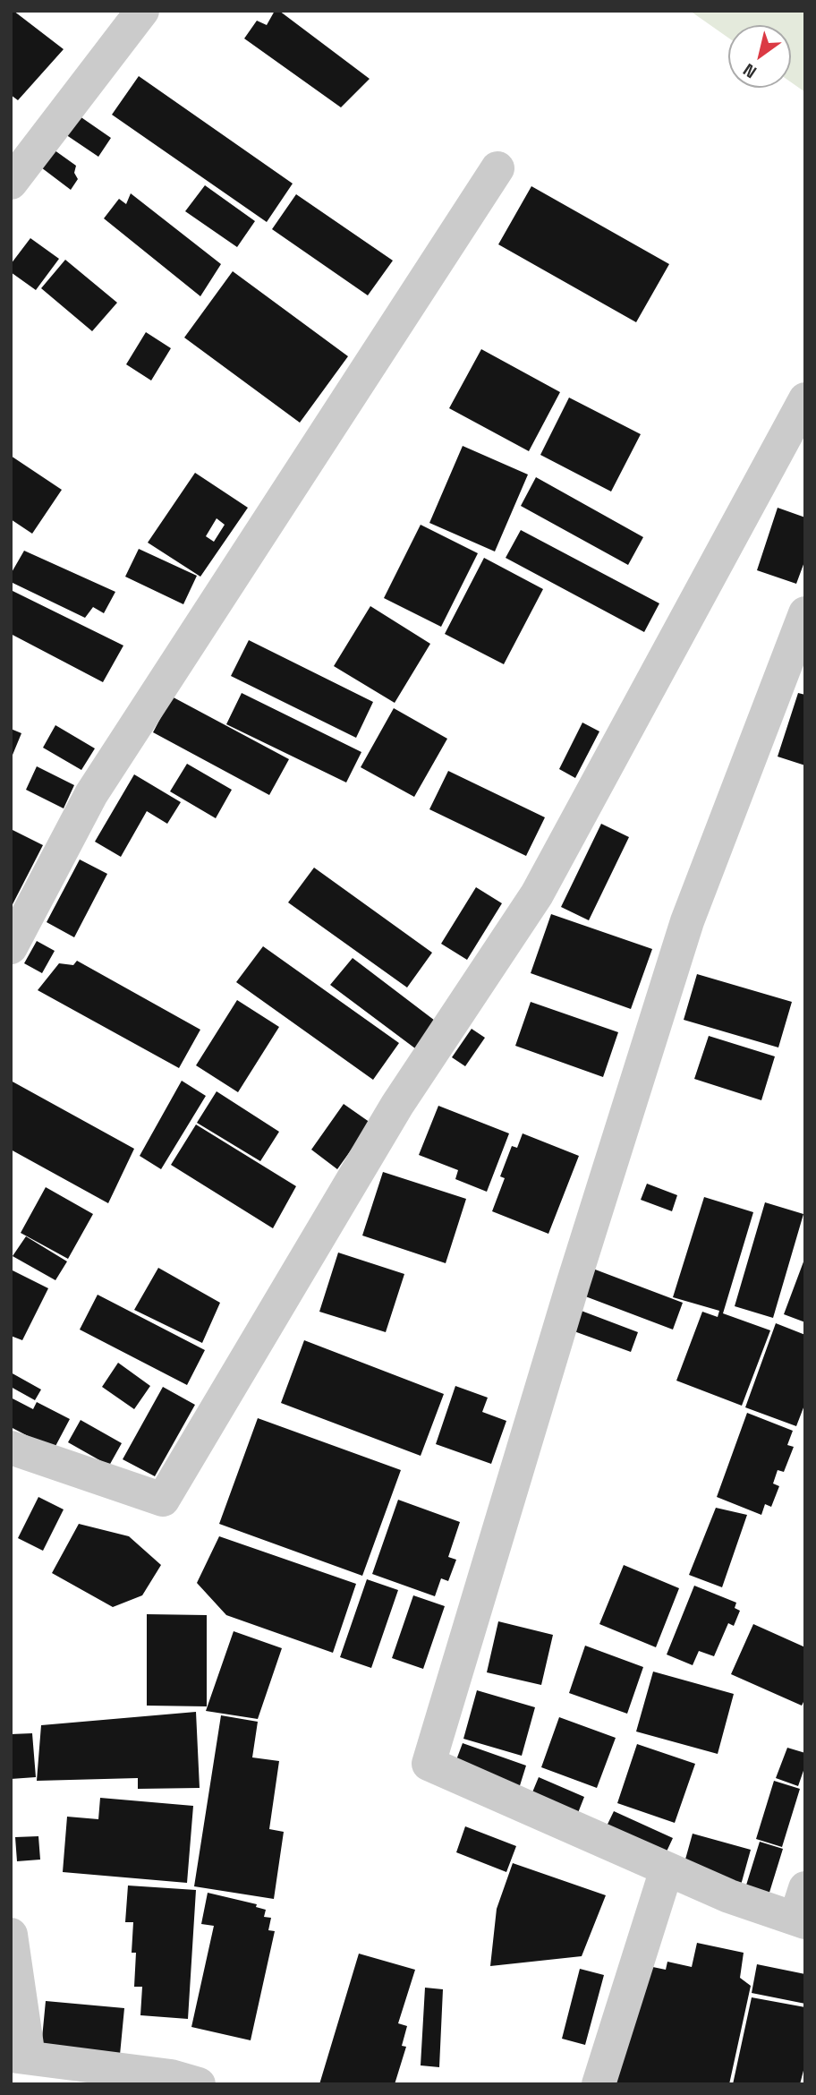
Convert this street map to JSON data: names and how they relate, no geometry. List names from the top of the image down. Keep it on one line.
{"north":"bottom left"}
